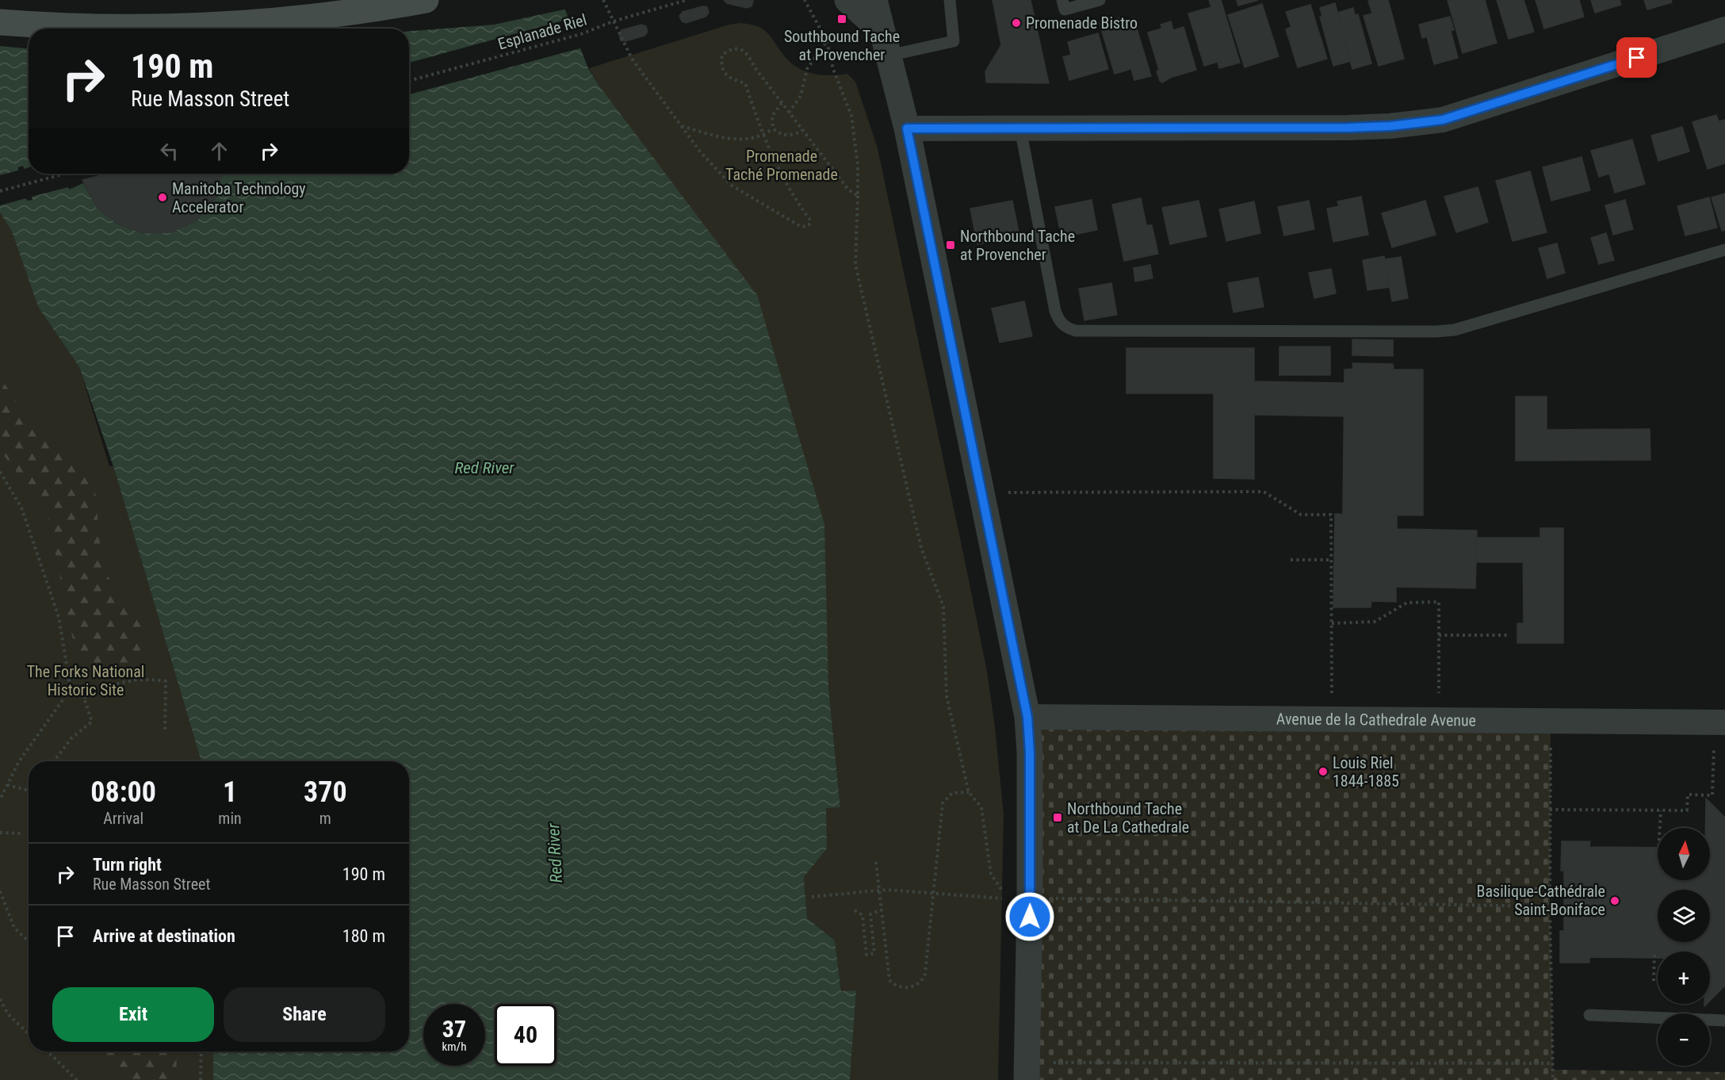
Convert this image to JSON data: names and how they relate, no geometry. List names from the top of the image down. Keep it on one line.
{"streets":{"street":["Avenue de la Cathedrale Avenue"],"path":["Esplanade Riel"]},"water":["Red River"],"parks":["Promenade Taché Promenade","The Forks National Historic Site"],"places":{"transit":["Southbound Tache at Provencher","Northbound Tache at Provencher","Northbound Tache at De La Cathedrale"],"other":["Promenade Bistro","Manitoba Technology Accelerator","Louis Riel 1844-1885","Basilique-Cathédrale Saint-Boniface"]},"north":"top","page":{"turn":["190 m","Rue Masson Street"],"eta":["08:00","Arrival","1","min","370","m"],"map_buttons":["+","−"],"list":[{"name":"Turn right","note":"Rue Masson Street","value":"190 m"},{"name":"Arrive at destination","value":"180 m"}],"buttons":["Exit","Share"],"speed":"37 km/h","limit":"40"}}
